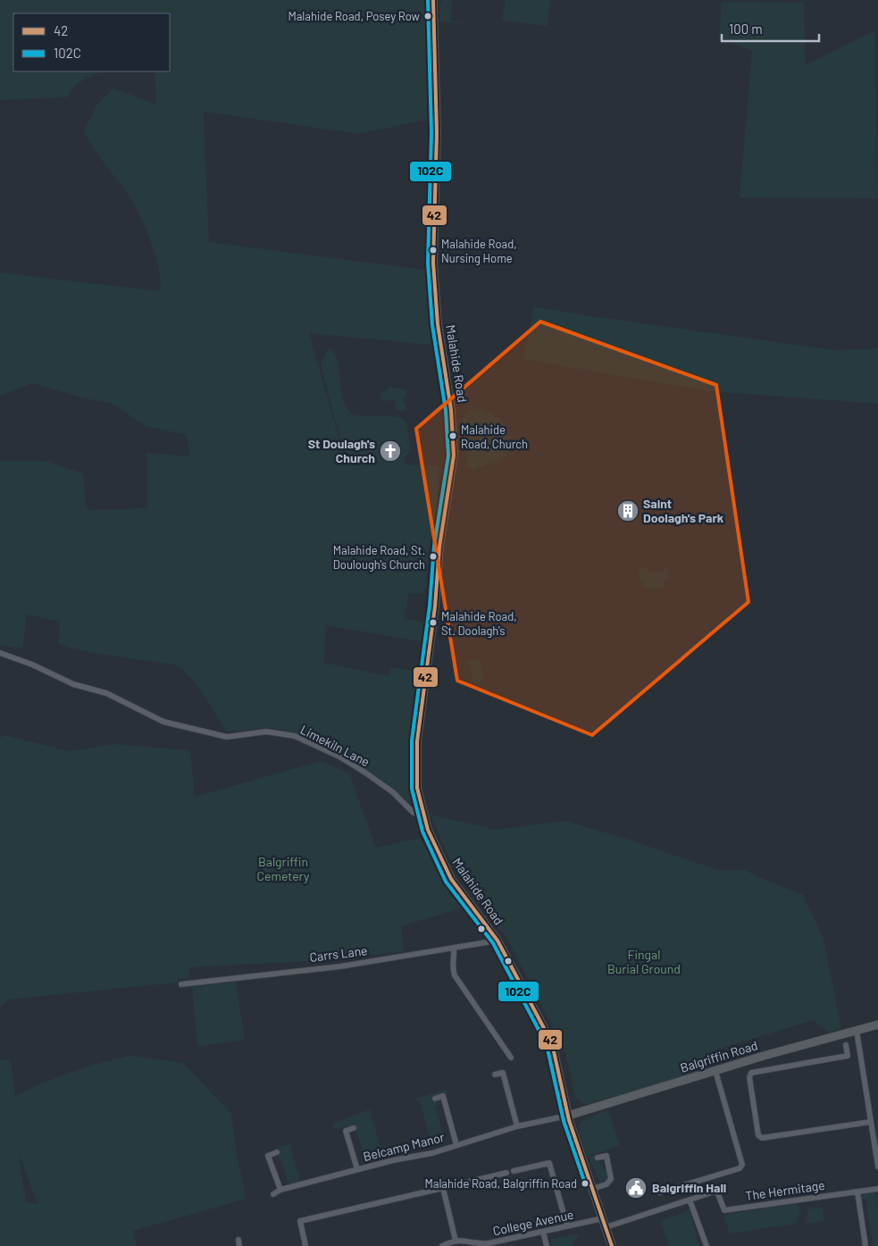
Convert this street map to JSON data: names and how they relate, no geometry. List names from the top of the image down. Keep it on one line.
{"streets":{"main road":["Malahide Road","Balgriffin Road"],"street":["Limekiln Lane","Carrs Lane","Belcamp Manor","The Hermitage","College Avenue"]},"crossings":[["Malahide Road","Limekiln Lane"],["Malahide Road","Carrs Lane"],["Malahide Road","Balgriffin Road"],["Malahide Road","Belcamp Manor"],["Malahide Road","The Hermitage"],["Malahide Road","College Avenue"],["Balgriffin Road","Belcamp Manor"]],"parks":["Balgriffin Cemetery","Fingal Burial Ground"],"places":{"other":["Malahide Road, Posey Row","Malahide Road, Nursing Home","Malahide Road, Church","Malahide Road, St. Doulough's Church","Malahide Road, St. Doolagh's","Malahide Road, Balgriffin Road"],"church":["St Doulagh's Church"],"building":["Saint Doolagh's Park"],"public building":["Balgriffin Hall"]},"lines":["transit line 42","transit line 102C"],"legend":["42","102C"],"scale_bar":"100 m"}
